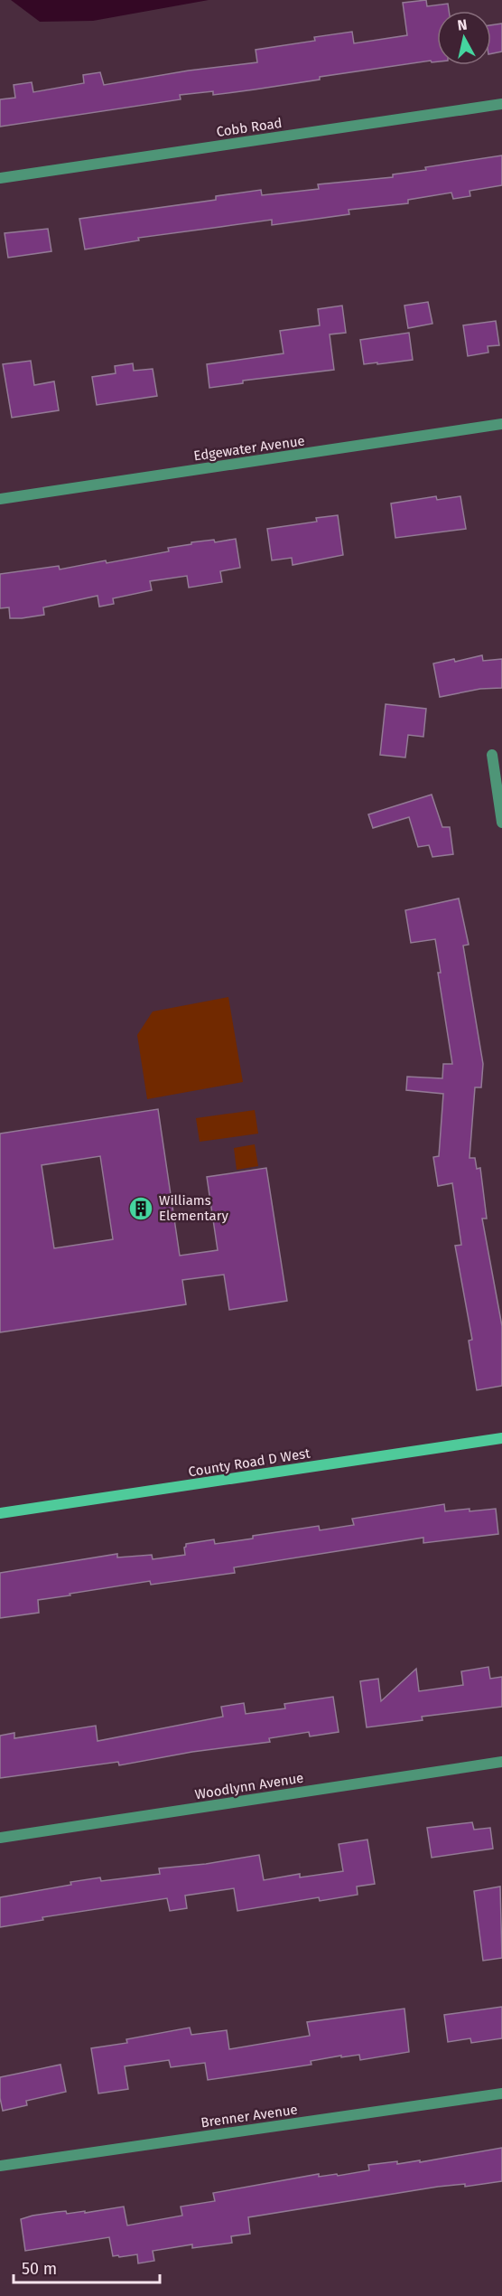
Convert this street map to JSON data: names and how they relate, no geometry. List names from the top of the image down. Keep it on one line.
{"streets":{"street":["Cobb Road","Edgewater Avenue","County Road D West","Woodlynn Avenue","Brenner Avenue"]},"places":{"building":["Williams Elementary"]},"scale_bar":"50 m","north":"top"}
